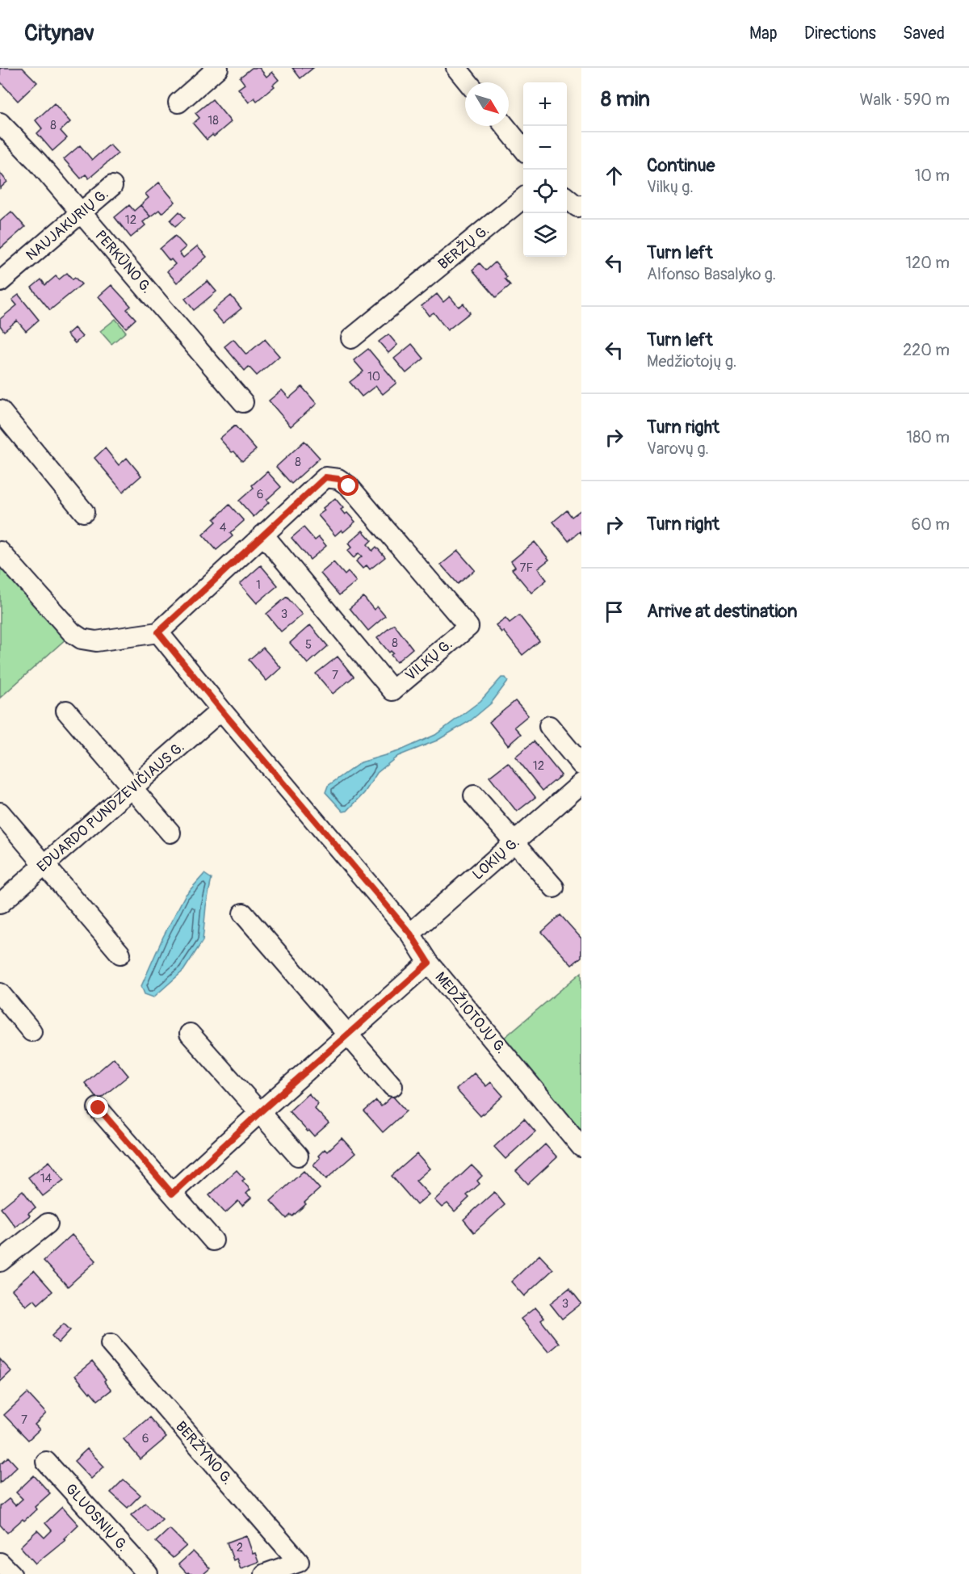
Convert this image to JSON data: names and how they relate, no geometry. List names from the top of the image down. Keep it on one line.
{"streets":{"street":["NAUJAKURIŲ G.","BERŽŲ G.","PERKŪNO G.","VILKŲ G.","EDUARDO PUNDZEVIČIAUS G.","LOKIŲ G.","MEDŽIOTOJŲ G.","BERŽYNO G.","GLUOSNIŲ G."]},"crossings":[["NAUJAKURIŲ G.","PERKŪNO G."],["EDUARDO PUNDZEVIČIAUS G.","MEDŽIOTOJŲ G."],["LOKIŲ G.","MEDŽIOTOJŲ G."]],"house_numbers":["18","8","12","10","8","6","4","7F","1","3","8","5","7","12","14","3","7","6","2"],"north":"bottom right","page":{"header":"Citynav","nav":["Map","Directions","Saved"],"heading":["8 min","Walk · 590 m"],"map_buttons":["+","−"],"list":[["Continue","Vilkų g.","10 m"],["Turn left","Alfonso Basalyko g.","120 m"],["Turn left","Medžiotojų g.","220 m"],["Turn right","Varovų g.","180 m"],["Turn right","60 m"],"Arrive at destination"]}}
